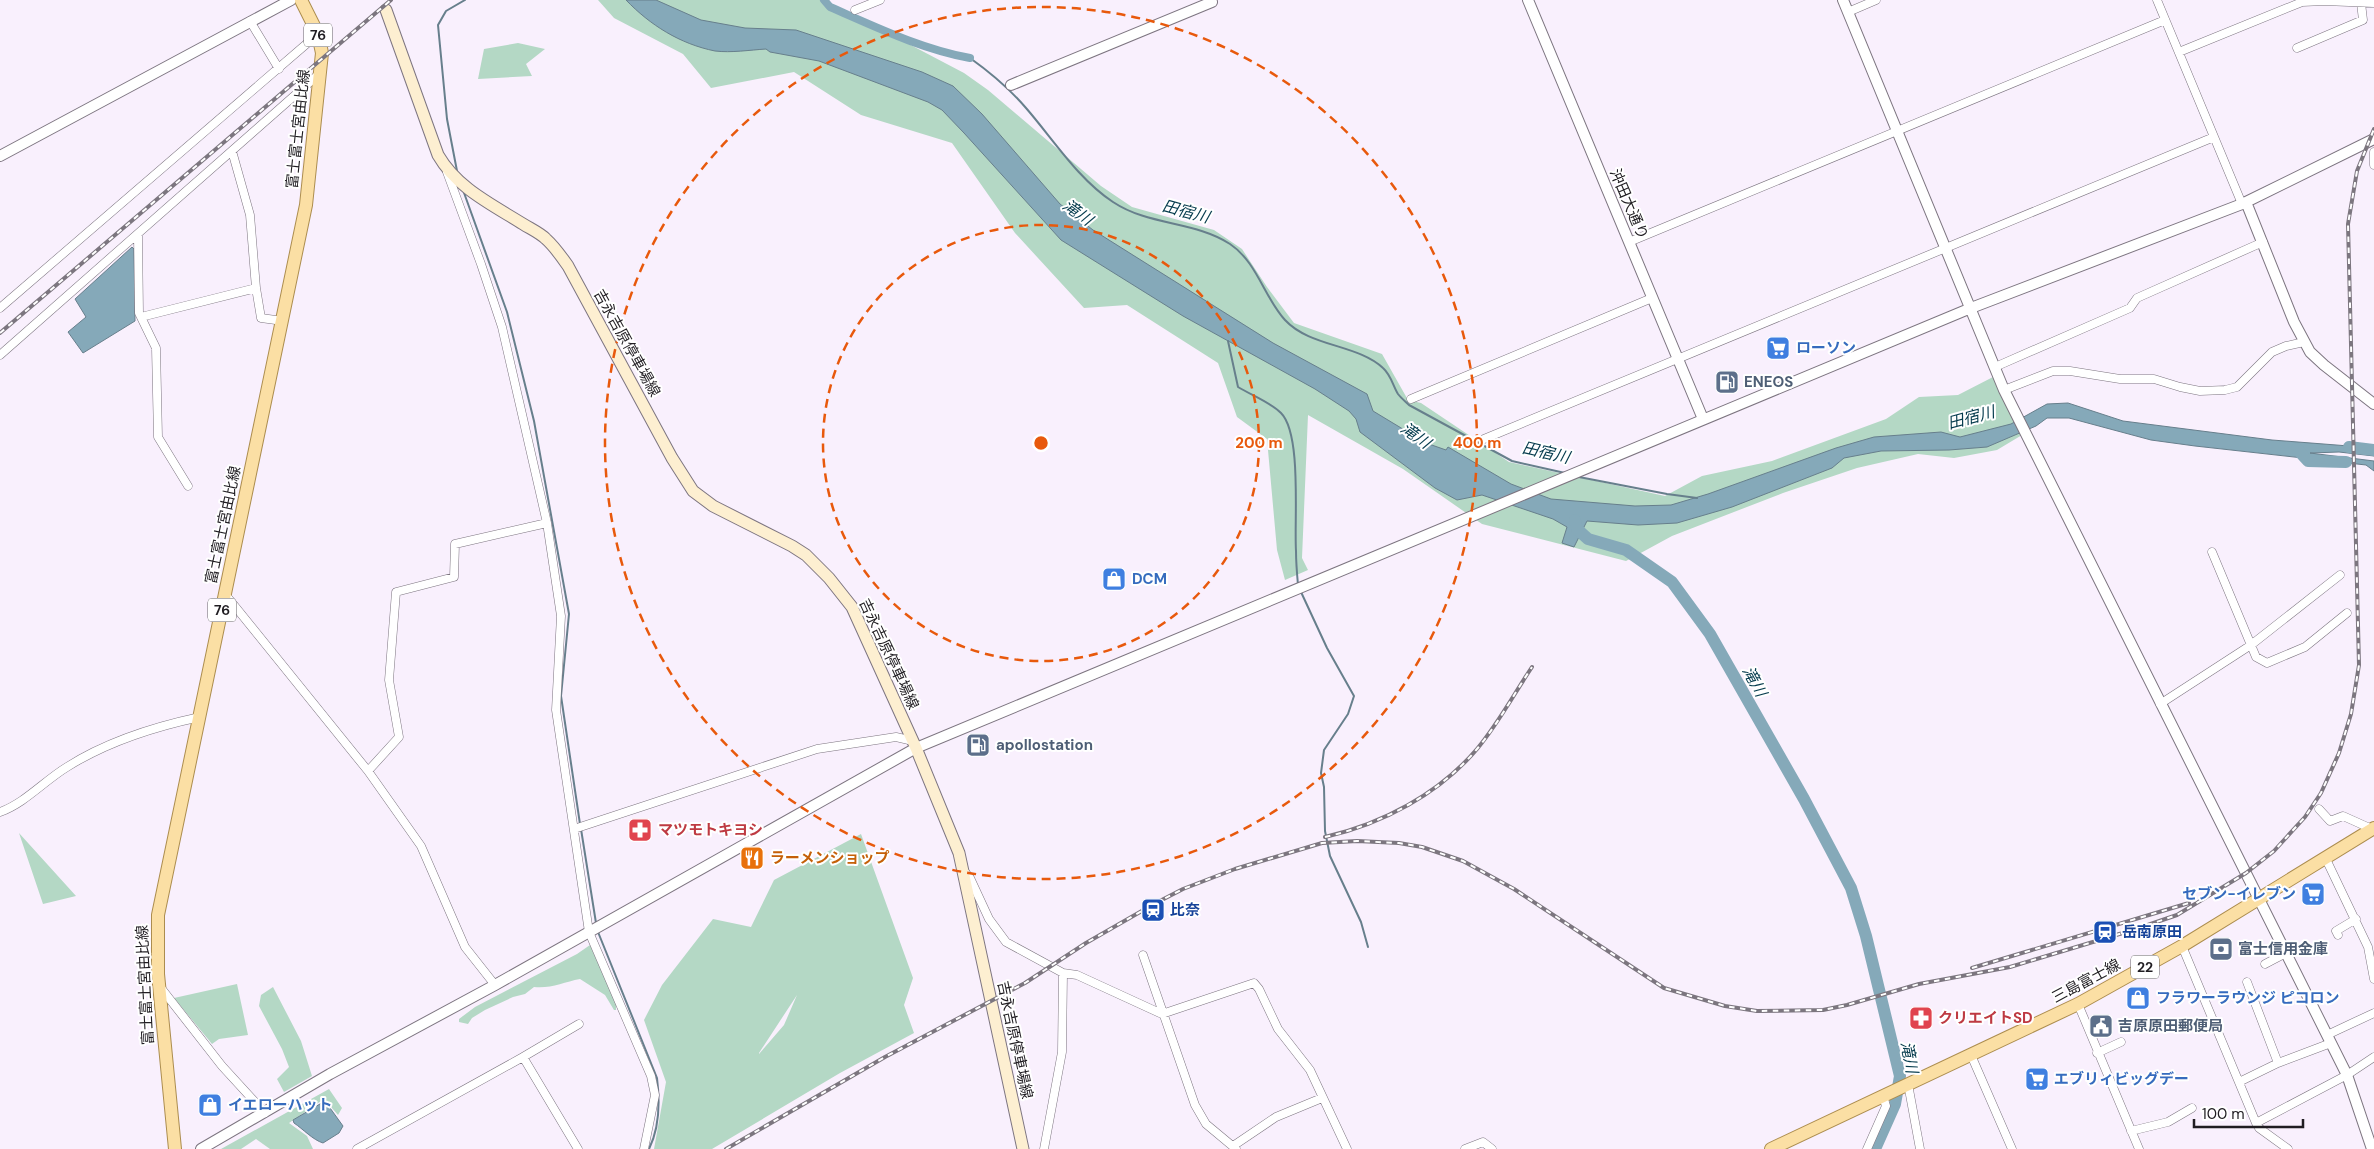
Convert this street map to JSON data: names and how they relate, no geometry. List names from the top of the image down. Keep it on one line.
{"streets":{"main road":["76","富士富士宮由比線","吉永吉原停車場線","22","三島富士線"],"street":["沖田大通り"]},"water":["田宿川","滝川"],"places":{"supermarket":["ローソン","セブン-イレブン","エブリィビッグデー"],"fuel station":["ENEOS","apollostation"],"shop":["DCM","フラワーラウンジ ピコロン","イエローハット"],"pharmacy":["マツモトキヨシ","クリエイトSD"],"restaurant":["ラーメンショップ"],"station":["比奈","岳南原田"],"bank":["富士信用金庫"],"public building":["吉原原田郵便局"]},"scale_bar":"100 m","rings":["200 m","400 m"]}
